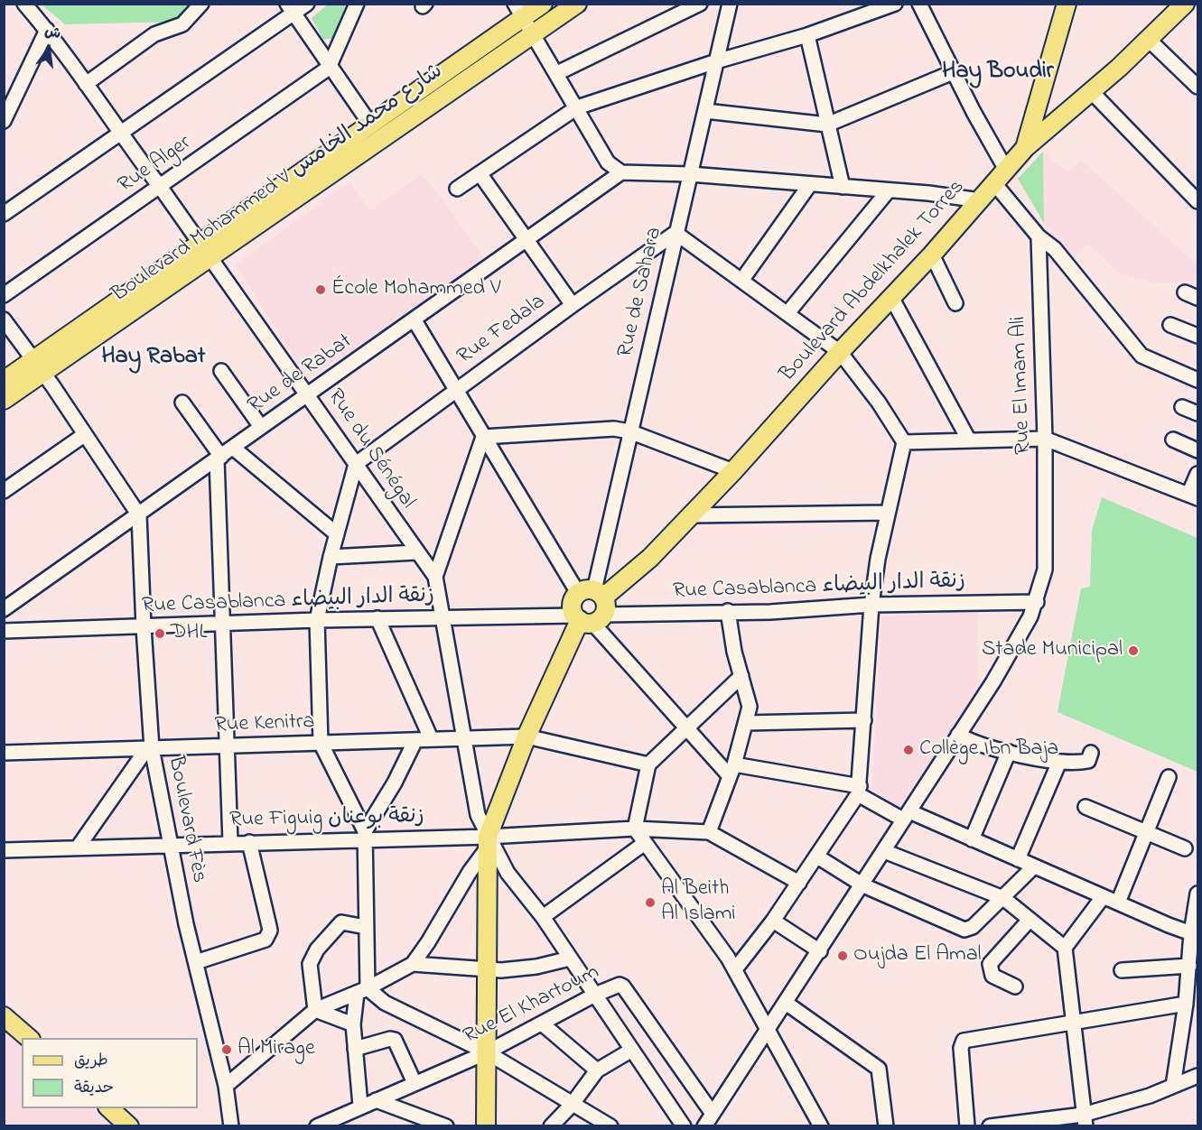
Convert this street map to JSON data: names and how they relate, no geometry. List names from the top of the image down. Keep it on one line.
{"streets":{"main road":["Boulevard Mohammed V شارع محمد الخامس","Boulevard Abdelkhalek Torres"],"street":["Rue Alger","Rue de Sahara","Rue Fedala","Rue de Rabat","Rue El Imam Ali","Rue du Sénégal","Rue Casablanca زنقة الدار البيضاء","Rue Kenitra","Boulevard Fès","Rue Figuig زنقة بوعنان","Rue El Khartoum"]},"crossings":[["Rue Alger","Rue du Sénégal"],["Boulevard Mohammed V شارع محمد الخامس","Rue du Sénégal"],["Boulevard Abdelkhalek Torres","Rue de Sahara"],["Boulevard Abdelkhalek Torres","Rue Casablanca زنقة الدار البيضاء"],["Rue de Sahara","Rue Fedala"],["Rue de Sahara","Rue Casablanca زنقة الدار البيضاء"],["Rue Fedala","Rue du Sénégal"],["Rue de Rabat","Rue du Sénégal"],["Rue de Rabat","Boulevard Fès"],["Rue El Imam Ali","Rue Casablanca زنقة الدار البيضاء"],["Rue El Imam Ali","Rue El Khartoum"],["Rue du Sénégal","Rue Casablanca زنقة الدار البيضاء"],["Rue du Sénégal","Rue Kenitra"],["Rue du Sénégal","Rue Figuig زنقة بوعنان"],["Rue du Sénégal","Rue El Khartoum"],["Rue Casablanca زنقة الدار البيضاء","Boulevard Fès"],["Rue Kenitra","Boulevard Fès"],["Boulevard Fès","Rue Figuig زنقة بوعنان"]],"districts":["Hay Boudir","Hay Rabat"],"places":["École Mohammed V","DHL","Stade Municipal","Collège Ibn Baja","Al Beith Al Islami","Oujda El Amal","Al Mirage"],"legend":["طريق","حديقة"],"north":"top"}
